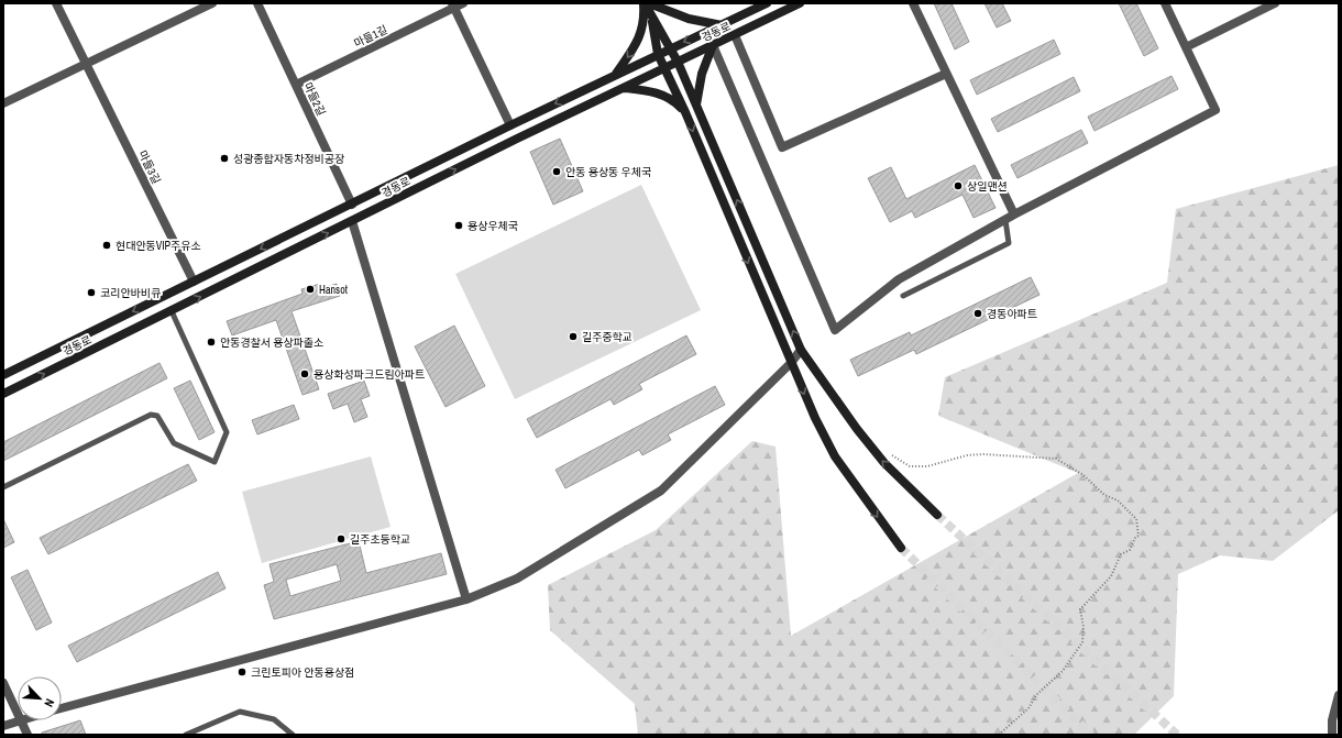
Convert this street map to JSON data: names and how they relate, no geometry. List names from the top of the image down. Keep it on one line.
{"streets":{"street":["경동로","마들1길","마들2길","마들3길"]},"crossings":[["경동로","마들2길"],["경동로","마들3길"],["마들1길","마들2길"]],"places":["성광종합자동차정비공장","안동 용상동 우체국","상일맨션","용상우체국","현대안동VIP주유소","Hansot","코리안바비큐","경동아파트","길주중학교","안동경찰서 용상파출소","용상화성파크드림아파트","길주초등학교","크린토피아 안동용상점"],"north":"bottom right"}
